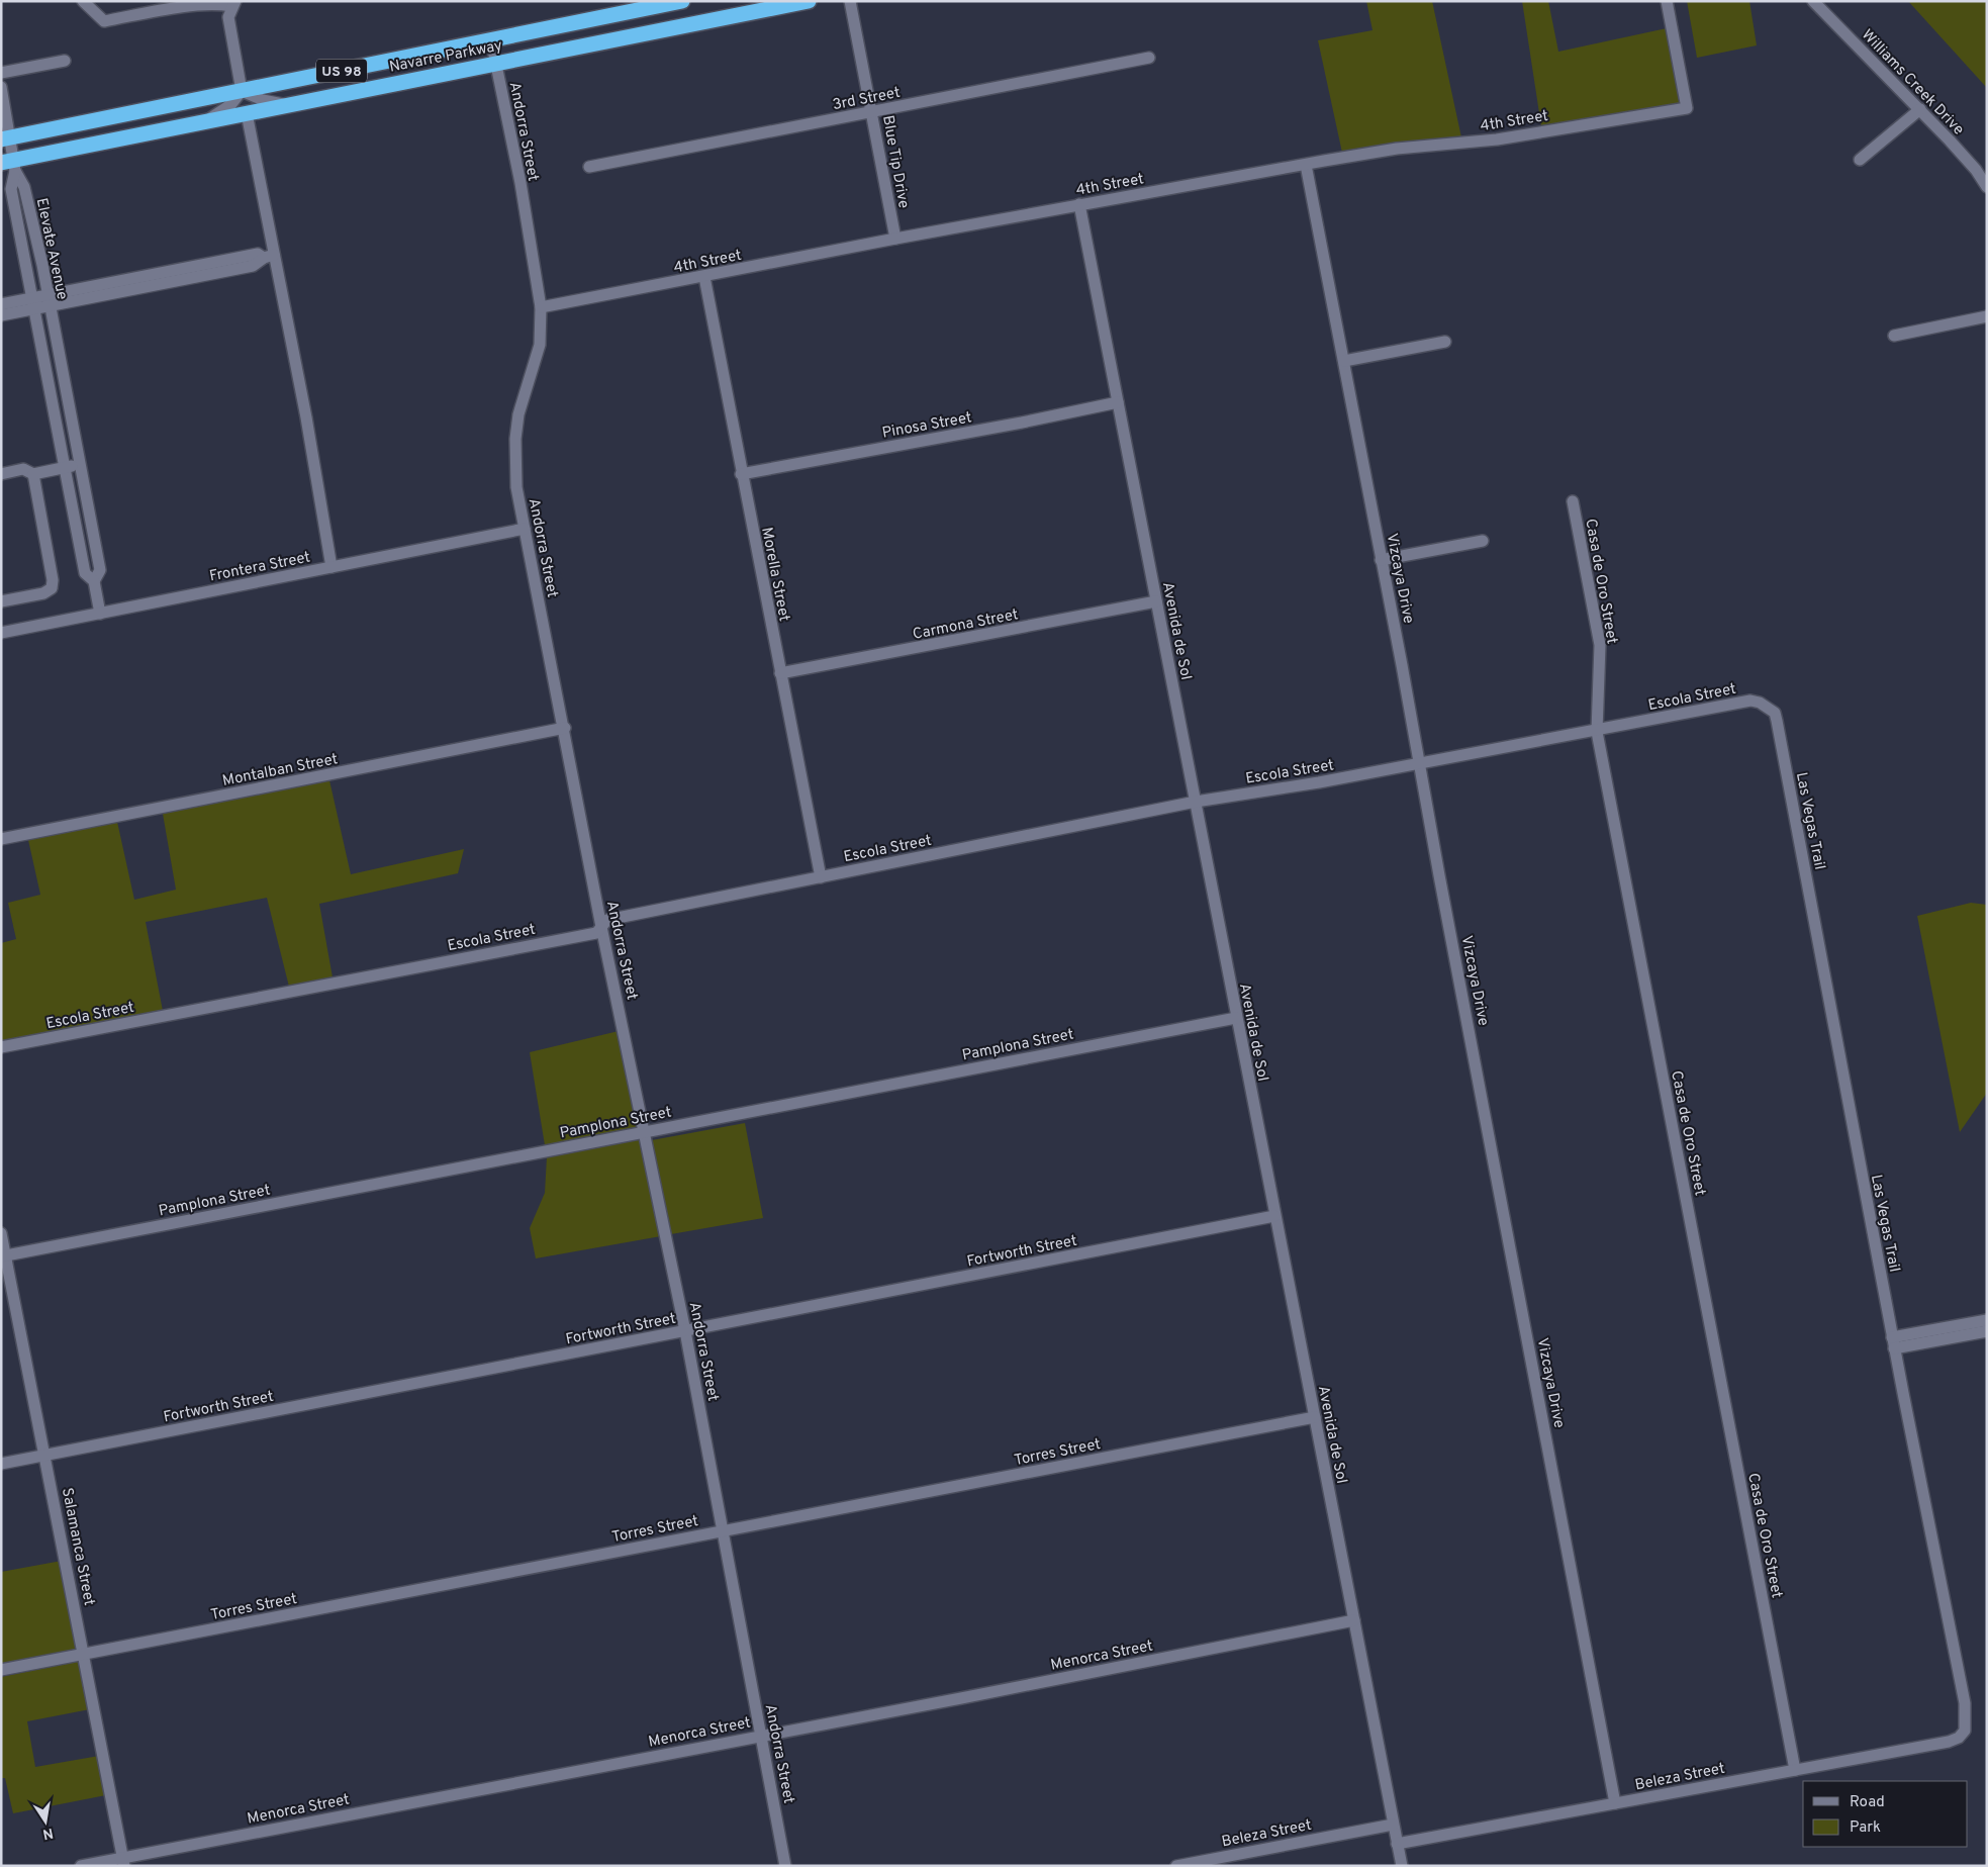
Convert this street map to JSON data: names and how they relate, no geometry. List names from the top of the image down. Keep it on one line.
{"streets":{"highway":["Navarre Parkway","US 98"],"street":["Williams Creek Drive","3rd Street","4th Street","Andorra Street","Blue Tip Drive","Elevate Avenue","Pinosa Street","Frontera Street","Morella Street","Vizcaya Drive","Casa de Oro Street","Carmona Street","Avenida de Sol","Escola Street","Montalban Street","Las Vegas Trail","Pamplona Street","Fortworth Street","Torres Street","Salamanca Street","Menorca Street","Beleza Street"]},"crossings":[["Navarre Parkway","Andorra Street"],["Navarre Parkway","Elevate Avenue"],["3rd Street","Blue Tip Drive"],["4th Street","Andorra Street"],["4th Street","Blue Tip Drive"],["4th Street","Morella Street"],["4th Street","Vizcaya Drive"],["4th Street","Avenida de Sol"],["Andorra Street","Frontera Street"],["Andorra Street","Escola Street"],["Andorra Street","Montalban Street"],["Andorra Street","Pamplona Street"],["Andorra Street","Fortworth Street"],["Andorra Street","Torres Street"],["Andorra Street","Menorca Street"],["Pinosa Street","Morella Street"],["Pinosa Street","Avenida de Sol"],["Morella Street","Carmona Street"],["Morella Street","Escola Street"],["Vizcaya Drive","Escola Street"],["Vizcaya Drive","Beleza Street"],["Casa de Oro Street","Escola Street"],["Casa de Oro Street","Beleza Street"],["Carmona Street","Avenida de Sol"],["Avenida de Sol","Escola Street"],["Avenida de Sol","Pamplona Street"],["Avenida de Sol","Fortworth Street"],["Avenida de Sol","Torres Street"],["Avenida de Sol","Menorca Street"],["Avenida de Sol","Beleza Street"],["Escola Street","Las Vegas Trail"],["Las Vegas Trail","Beleza Street"],["Pamplona Street","Salamanca Street"],["Fortworth Street","Salamanca Street"],["Torres Street","Salamanca Street"],["Salamanca Street","Menorca Street"]],"legend":["Road","Park"],"north":"bottom"}
